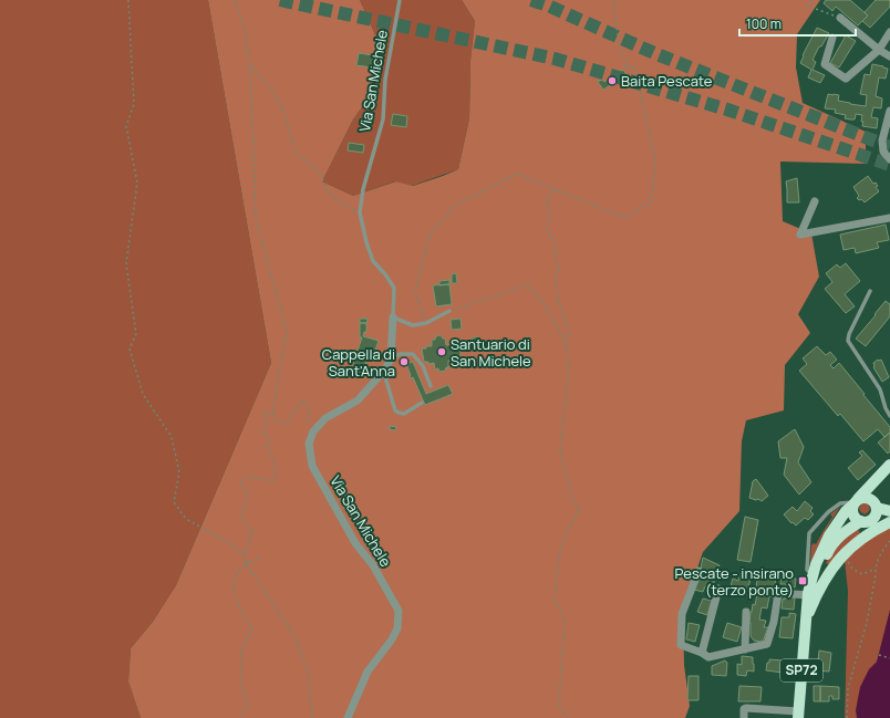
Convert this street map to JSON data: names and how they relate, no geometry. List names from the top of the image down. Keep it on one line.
{"streets":{"main road":["SP72"],"street":["Via San Michele"]},"places":{"other":["Baita Pescate","Santuario di San Michele","Cappella di Sant'Anna"],"transit":["Pescate - insirano (terzo ponte)"]},"scale_bar":"100 m"}
